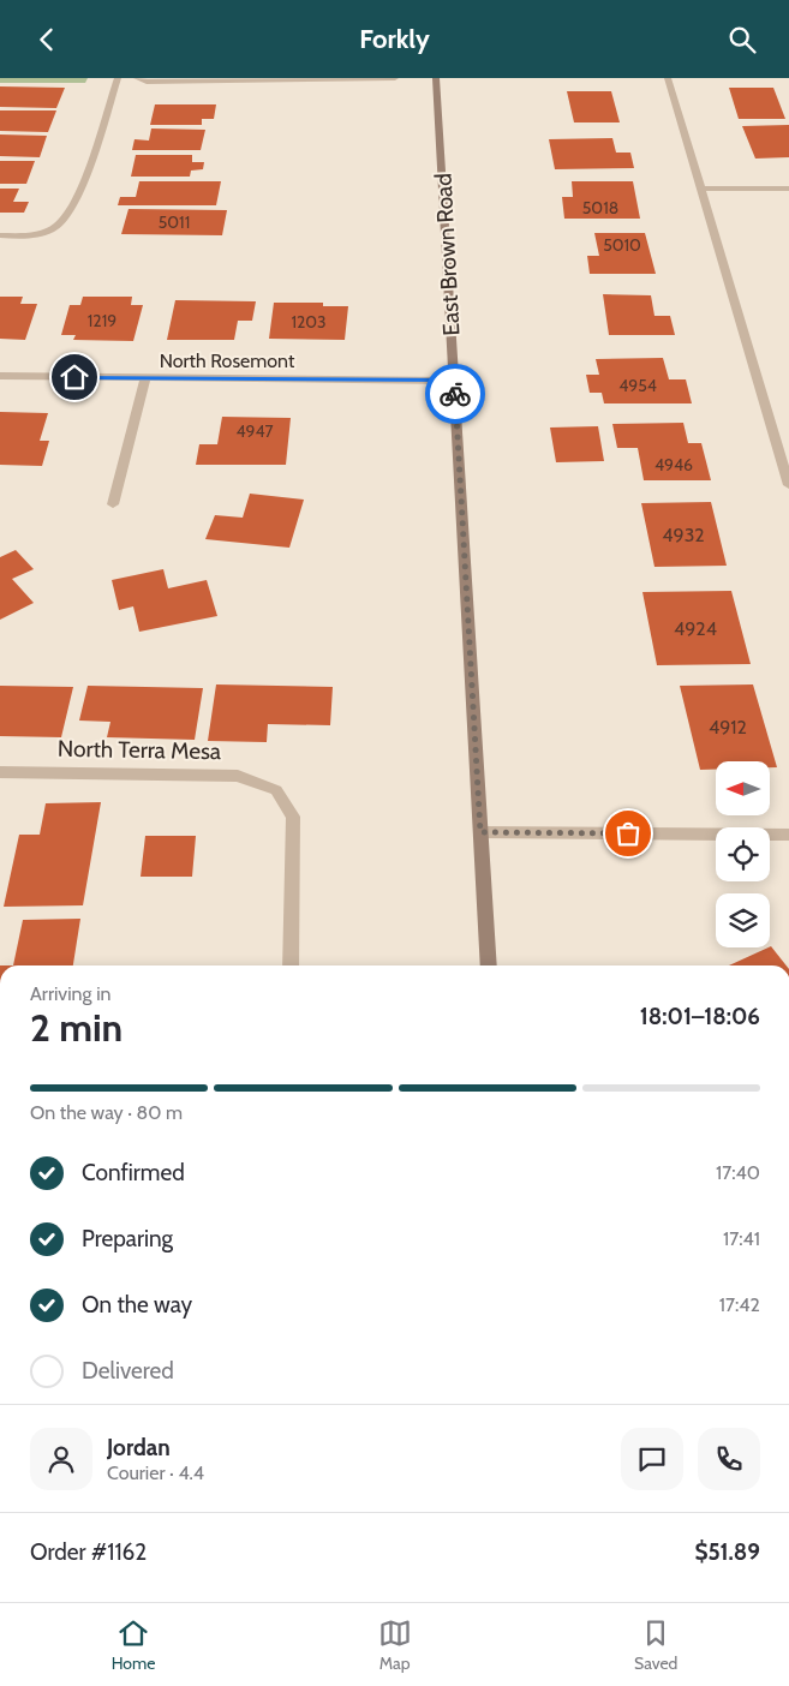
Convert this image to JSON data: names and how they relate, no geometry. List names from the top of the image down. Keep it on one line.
{"streets":{"main road":["East Brown Road"],"street":["North Rosemont","North Terra Mesa"]},"crossings":[["East Brown Road","North Rosemont"]],"house_numbers":["5018","5011","5010","1219","1203","4954","4947","4946","4932","4924","4912"],"north":"left","page":{"header":"Forkly","heading":["2 min","Arriving in","18:01–18:06"],"panel":["Jordan","Courier · 4.4","Order #1162","$51.89"],"bar":"On the way · 80 m","list":[["Confirmed","17:40"],["Preparing","17:41"],["On the way","17:42"],"Delivered"],"tabs":["Home","Map","Saved"]}}
